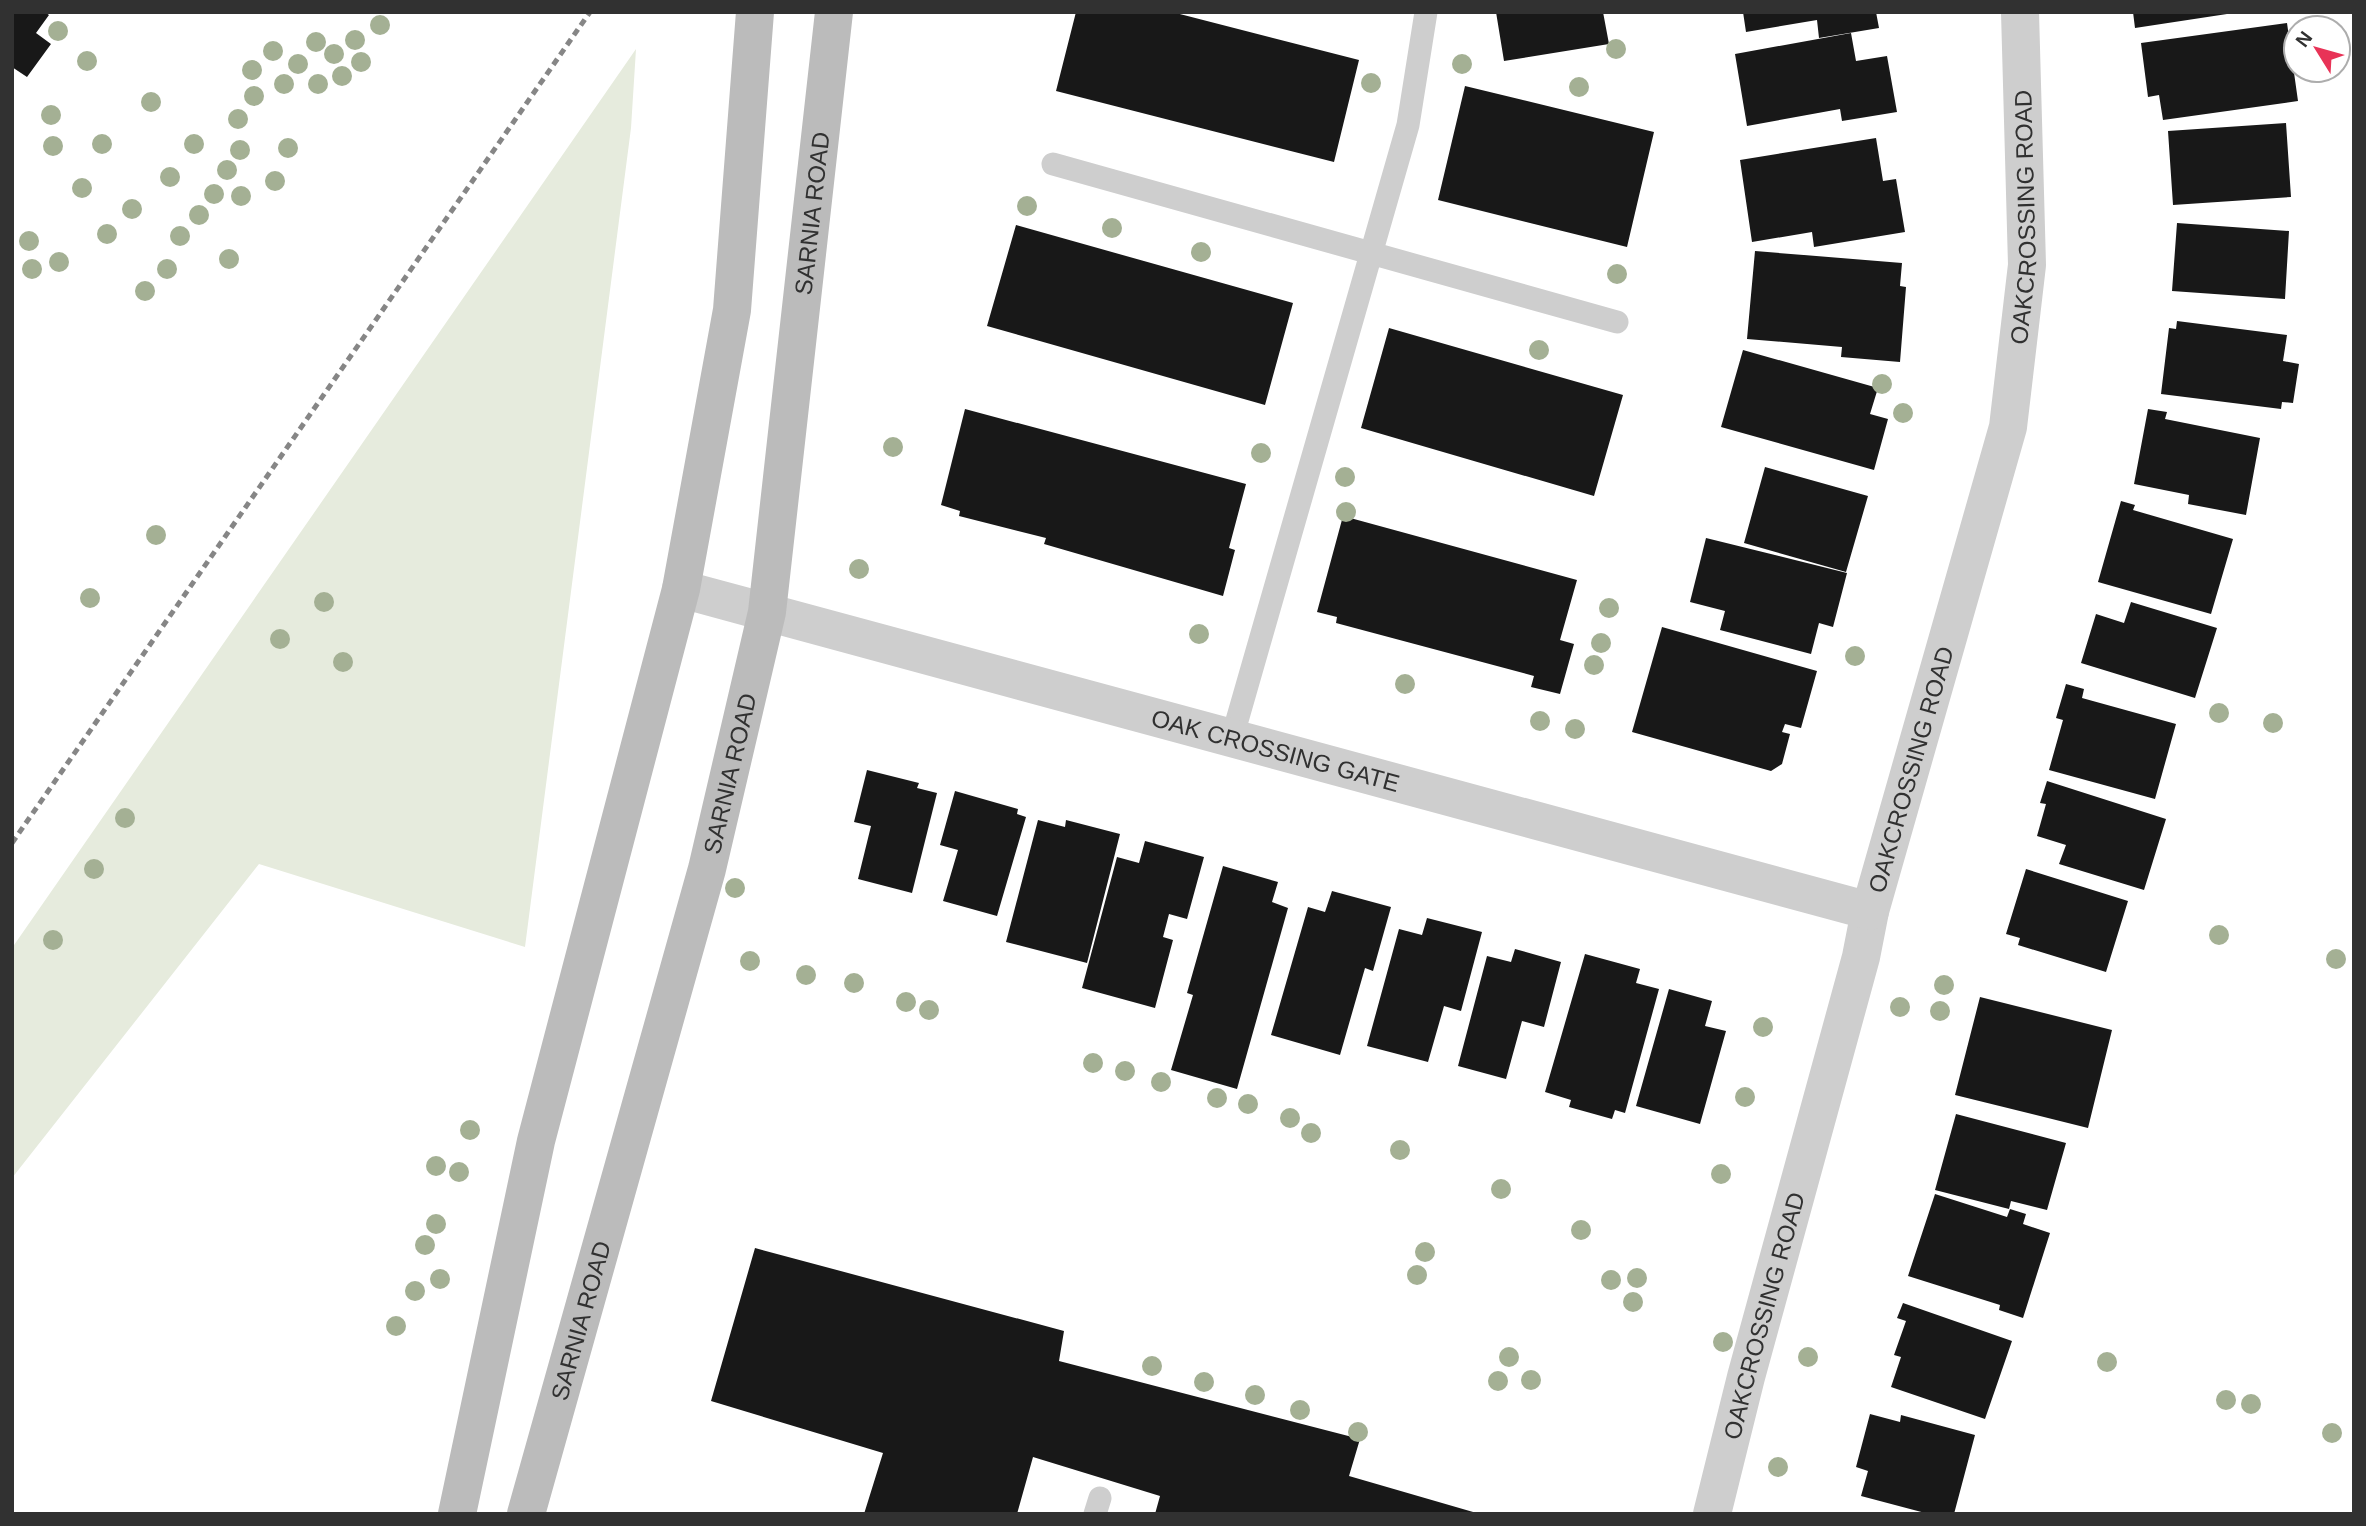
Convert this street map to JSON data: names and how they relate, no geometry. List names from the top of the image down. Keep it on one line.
{"streets":{"main road":["SARNIA ROAD"],"street":["OAKCROSSING ROAD","OAK CROSSING GATE"]},"crossings":[["SARNIA ROAD","OAK CROSSING GATE"],["OAKCROSSING ROAD","OAK CROSSING GATE"]],"north":"top left"}
